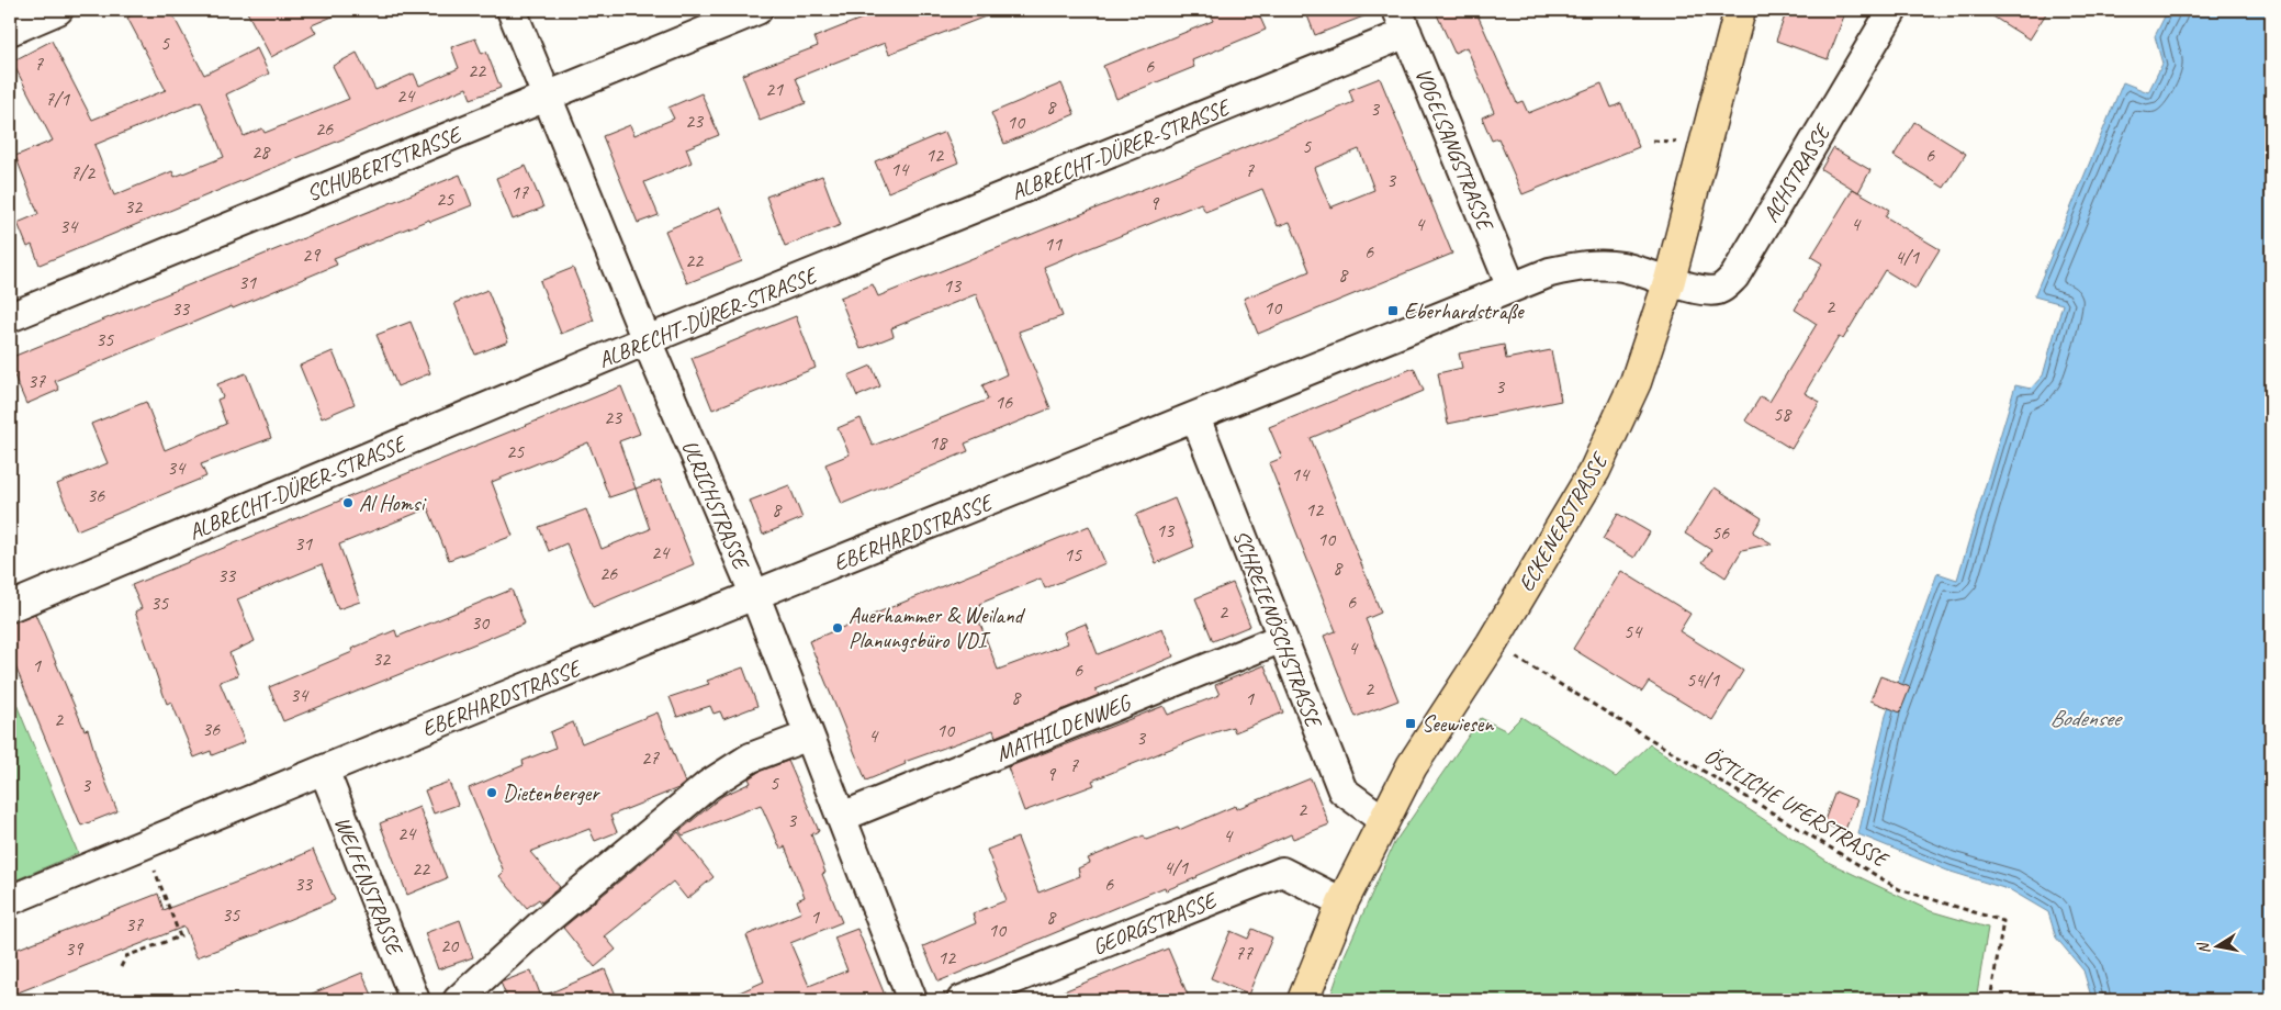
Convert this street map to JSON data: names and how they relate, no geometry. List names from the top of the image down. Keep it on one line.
{"streets":{"main road":["ECKENERSTRASSE"],"street":["VOGELSANGSTRASSE","ALBRECHT-DÜRER-STRASSE","SCHUBERTSTRASSE","ACHSTRASSE","ULRICHSTRASSE","EBERHARDSTRASSE","SCHREIENÖSCHSTRASSE","MATHILDENWEG","WELFENSTRASSE","GEORGSTRASSE"],"path":["ÖSTLICHE UFERSTRASSE"]},"crossings":[["VOGELSANGSTRASSE","ALBRECHT-DÜRER-STRASSE"],["VOGELSANGSTRASSE","EBERHARDSTRASSE"],["ALBRECHT-DÜRER-STRASSE","ULRICHSTRASSE"],["SCHUBERTSTRASSE","ULRICHSTRASSE"],["ACHSTRASSE","ECKENERSTRASSE"],["ACHSTRASSE","EBERHARDSTRASSE"],["ULRICHSTRASSE","EBERHARDSTRASSE"],["ULRICHSTRASSE","MATHILDENWEG"],["ECKENERSTRASSE","EBERHARDSTRASSE"],["ECKENERSTRASSE","SCHREIENÖSCHSTRASSE"],["ECKENERSTRASSE","GEORGSTRASSE"],["EBERHARDSTRASSE","SCHREIENÖSCHSTRASSE"],["EBERHARDSTRASSE","WELFENSTRASSE"],["SCHREIENÖSCHSTRASSE","MATHILDENWEG"]],"water":["Bodensee"],"places":{"transit":["Eberhardstraße","Seewiesen"],"other":["Al Homsi","Auerhammer & Weiland Planungsbüro VDI","Dietenberger"]},"house_numbers":["5","7","6","22","21","24","7/1","8","3","23","10","26","5","28","12","6","14","7","7/2","3","17","25","9","32","4","4","34","11","6","29","4/1","22","8","31","13","2","10","33","35","37","3","16","58","23","18","25","34","14","36","8","12","13","56","10","31","24","15","8","26","33","6","35","2","30","54","4","32","1","6","54/1","2","34","8","1","2","36","10","4","3","27","7","9","5","3","2","3","24","4","4/1","22","33","6","35","1","8","37","10","20","39","77","12"],"north":"left"}
